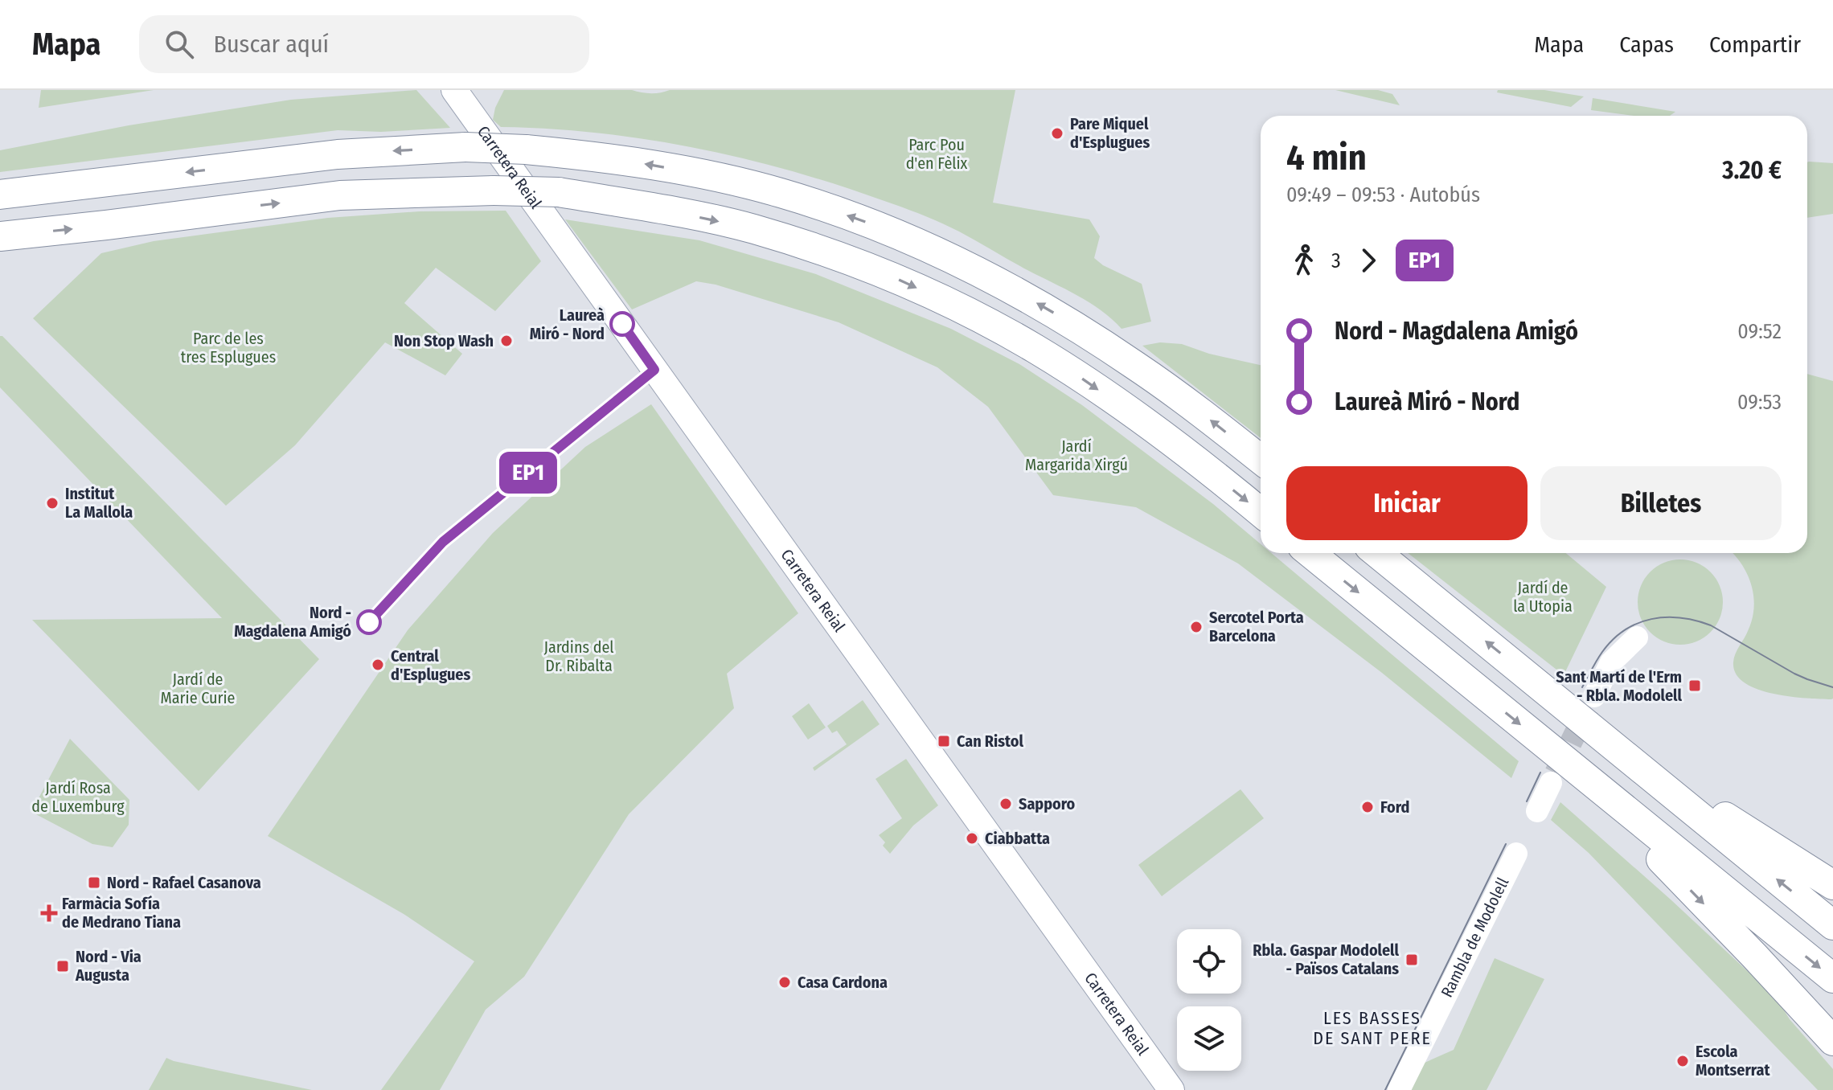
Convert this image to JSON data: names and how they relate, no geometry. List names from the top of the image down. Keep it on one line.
{"streets":{"main road":["Carretera Reial"],"street":["Rambla de Modolell"]},"districts":["LES BASSES DE SANT PERE"],"parks":["Parc Pou d'en Fèlix","Parc de les tres Esplugues","Jardí Margarida Xirgú","Jardí de la Utopia","Jardins del Dr. Ribalta","Jardí de Marie Curie","Jardí Rosa de Luxemburg"],"places":{"other":["Pare Miquel d'Esplugues","Laureà Miró - Nord","Non Stop Wash","Institut La Mallola","Nord - Magdalena Amigó","Sercotel Porta Barcelona","Central d'Esplugues","Sapporo","Ford","Ciabbatta","Casa Cardona","Escola Montserrat"],"transit":["Sant Martí de l'Erm - Rbla. Modolell","Can Ristol","Nord - Rafael Casanova","Rbla. Gaspar Modolell - Països Catalans","Nord - Via Augusta"],"health":["Farmàcia Sofía de Medrano Tiana"]},"lines":["bus line EP1"],"page":{"header":"Mapa","search":"Buscar aquí","nav":["Mapa","Capas","Compartir"],"on_map":"EP1","heading":["4 min","09:49 – 09:53 · Autobús","3.20 €"],"legs":["3","EP1"],"list":[{"name":"Nord - Magdalena Amigó","value":"09:52"},{"name":"Laureà Miró - Nord","value":"09:53"}],"buttons":["Iniciar","Billetes"]}}
